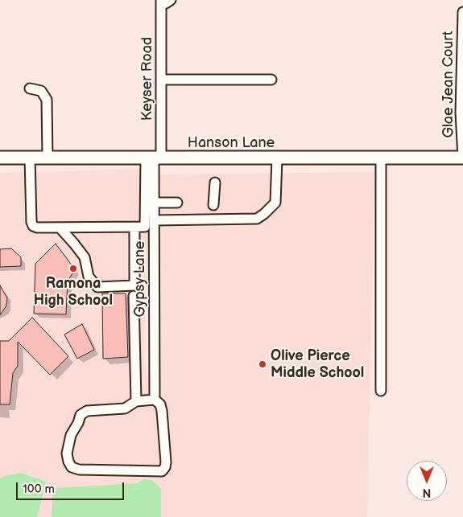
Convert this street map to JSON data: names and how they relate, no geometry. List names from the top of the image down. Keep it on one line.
{"streets":{"main road":["Hanson Lane"],"street":["Keyser Road","Glae Jean Court","Gypsy Lane"]},"crossings":[["Keyser Road","Hanson Lane"],["Keyser Road","Gypsy Lane"],["Glae Jean Court","Hanson Lane"],["Hanson Lane","Gypsy Lane"]],"places":["Ramona High School","Olive Pierce Middle School"],"scale_bar":"100 m","north":"bottom"}
